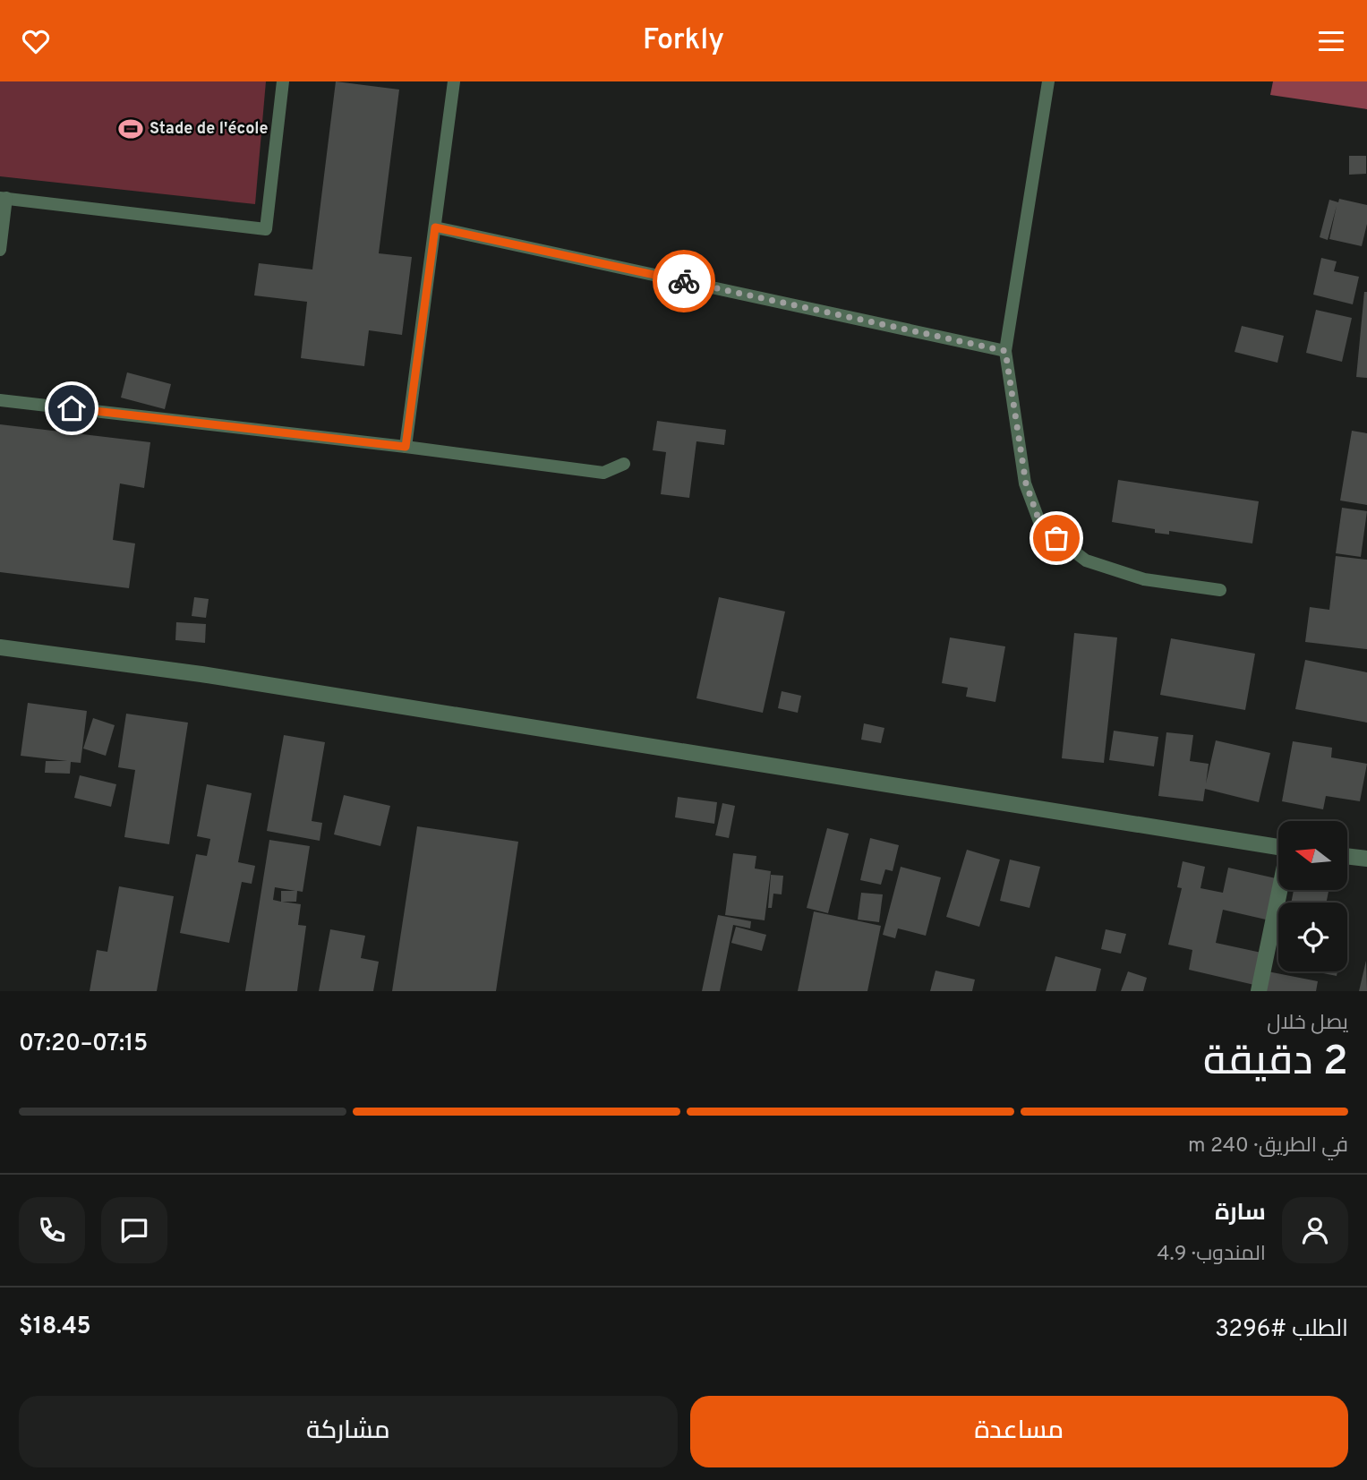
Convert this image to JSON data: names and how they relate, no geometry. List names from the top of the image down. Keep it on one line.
{"places":{"sports":["Stade de l'école"]},"north":"left","page":{"header":"Forkly","heading":["2 دقيقة","يصل خلال","07:15–07:20"],"panel":["سارة","المندوب · 4.9","الطلب #3296","$18.45"],"bar":"في الطريق · 240 m","buttons":["مساعدة","مشاركة"]}}
